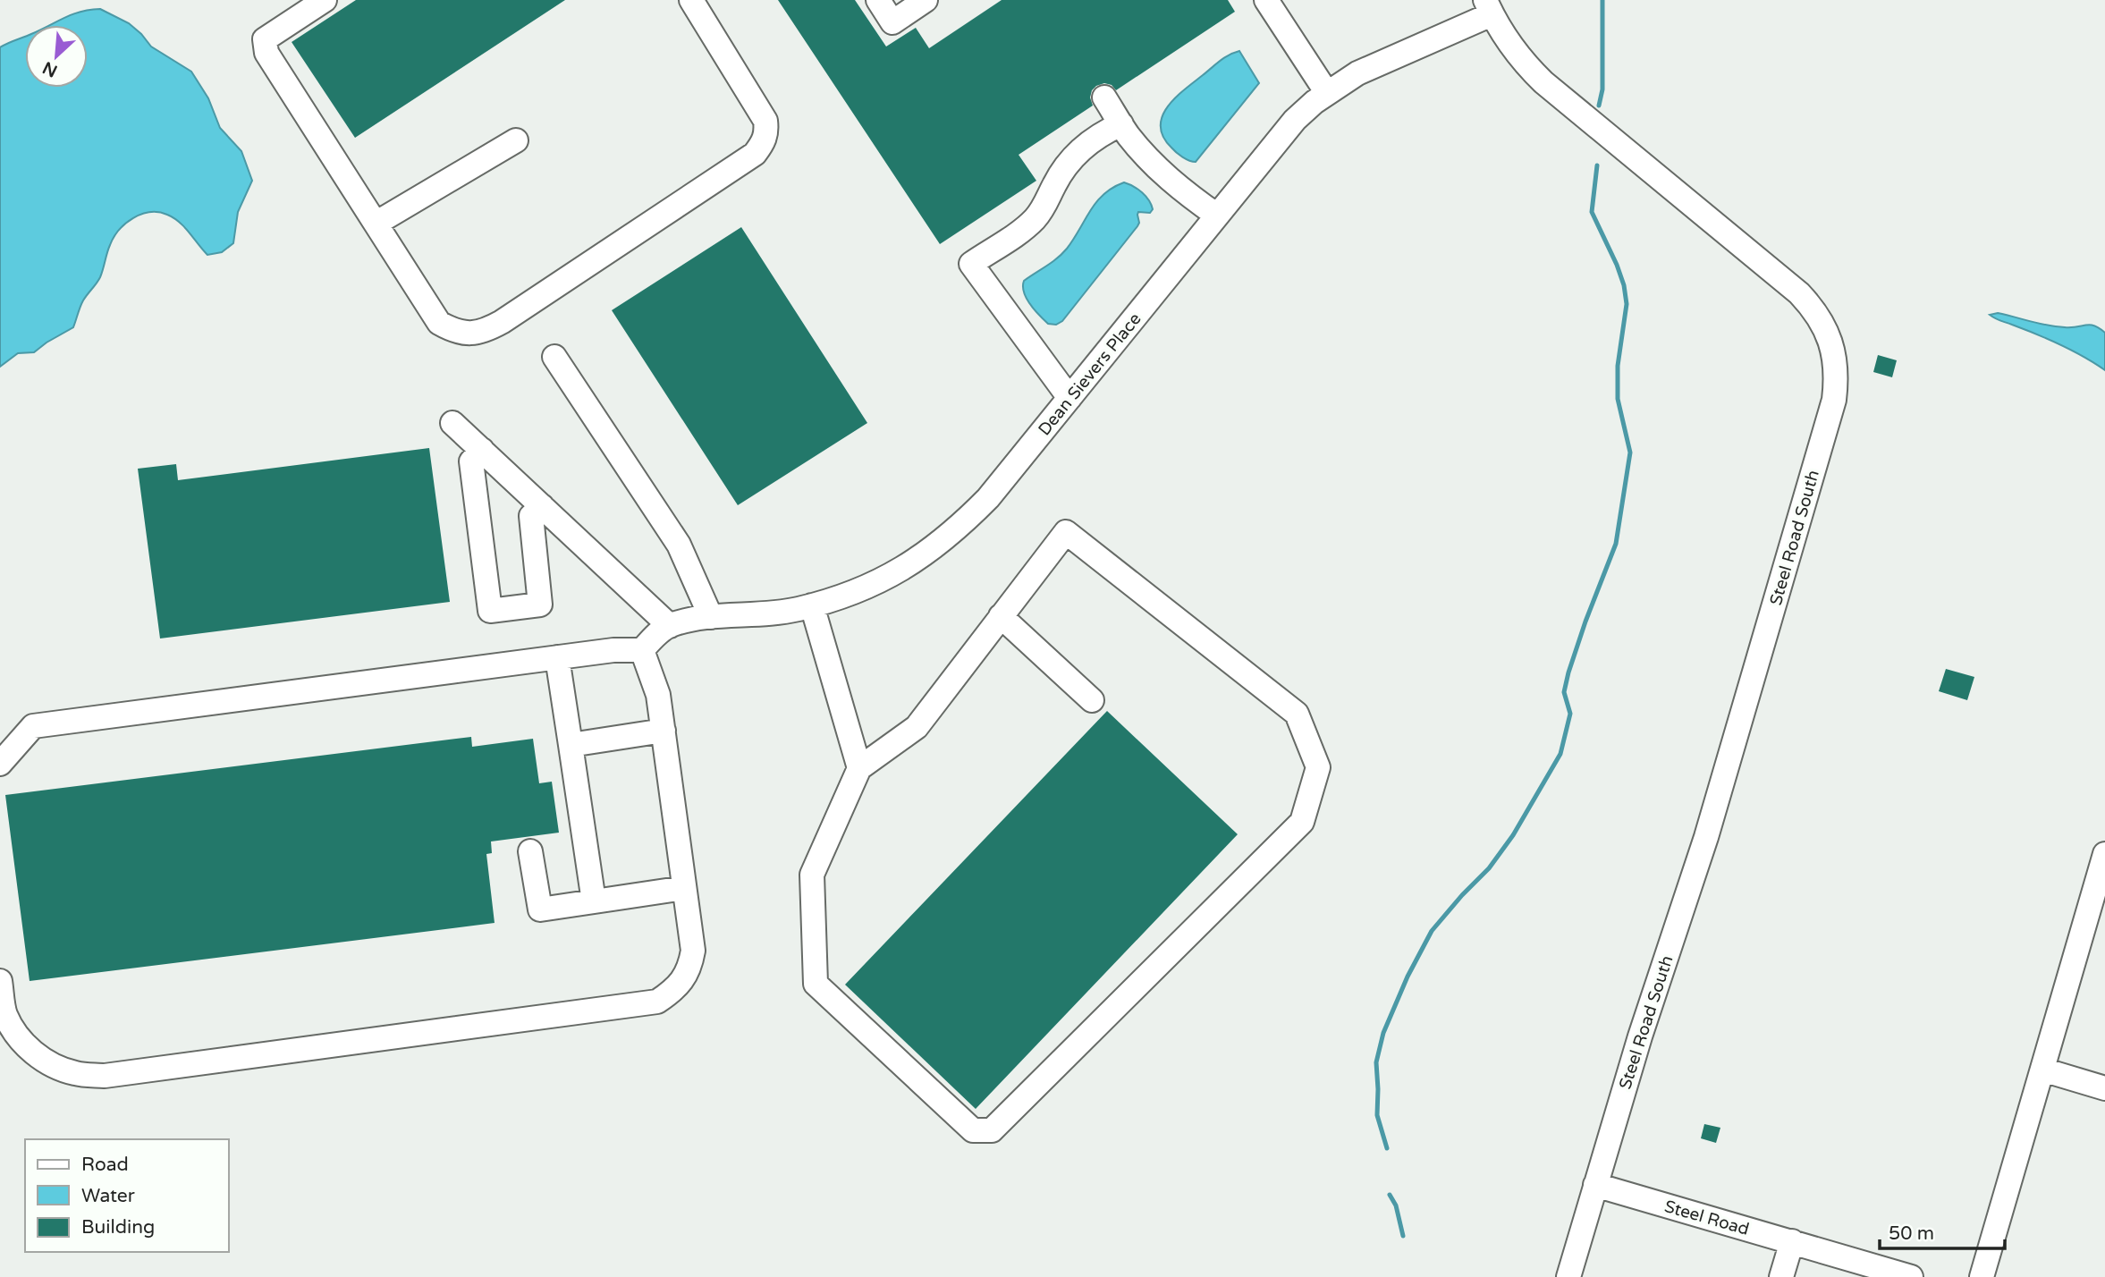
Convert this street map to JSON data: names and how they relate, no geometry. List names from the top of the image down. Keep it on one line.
{"streets":{"street":["Dean Sievers Place","Steel Road South","Steel Road"]},"crossings":[["Dean Sievers Place","Steel Road South"],["Steel Road South","Steel Road"]],"legend":["Road","Water","Building"],"scale_bar":"50 m","north":"bottom left"}
